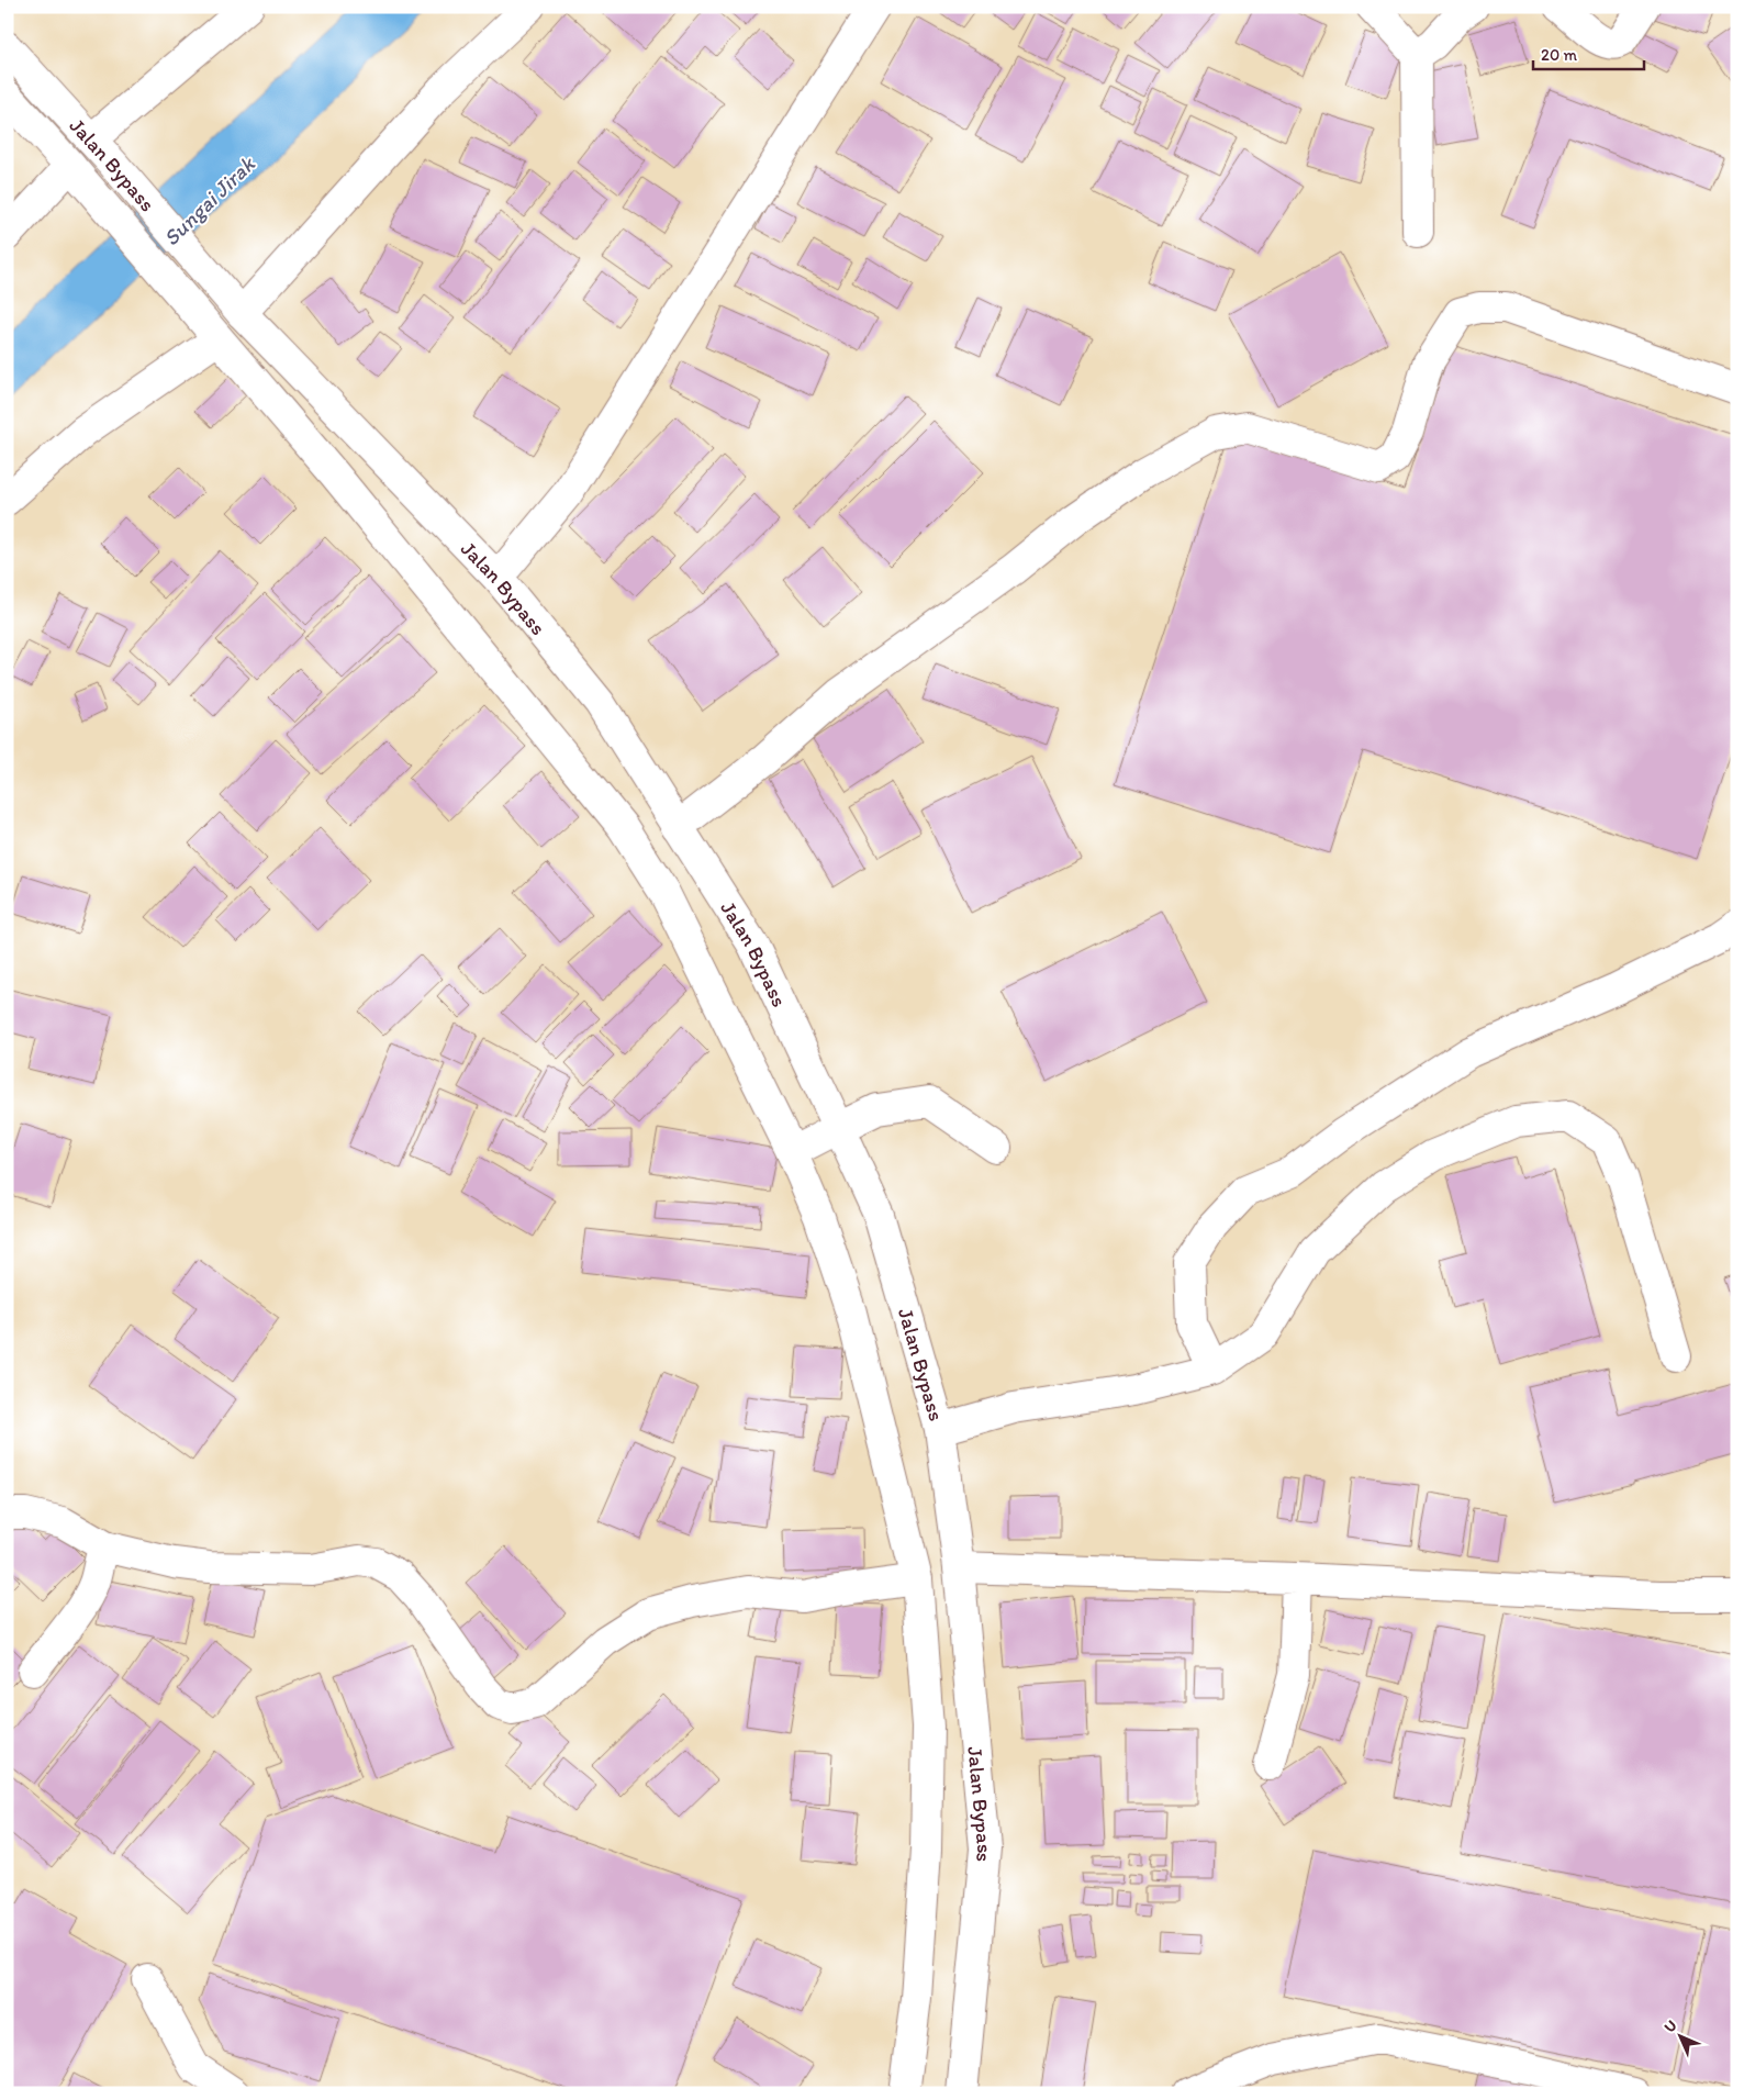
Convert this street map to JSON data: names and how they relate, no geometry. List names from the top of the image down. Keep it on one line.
{"streets":{"main road":["Jalan Bypass"]},"water":["Sungai Jirak"],"scale_bar":"20 m","north":"top left"}
